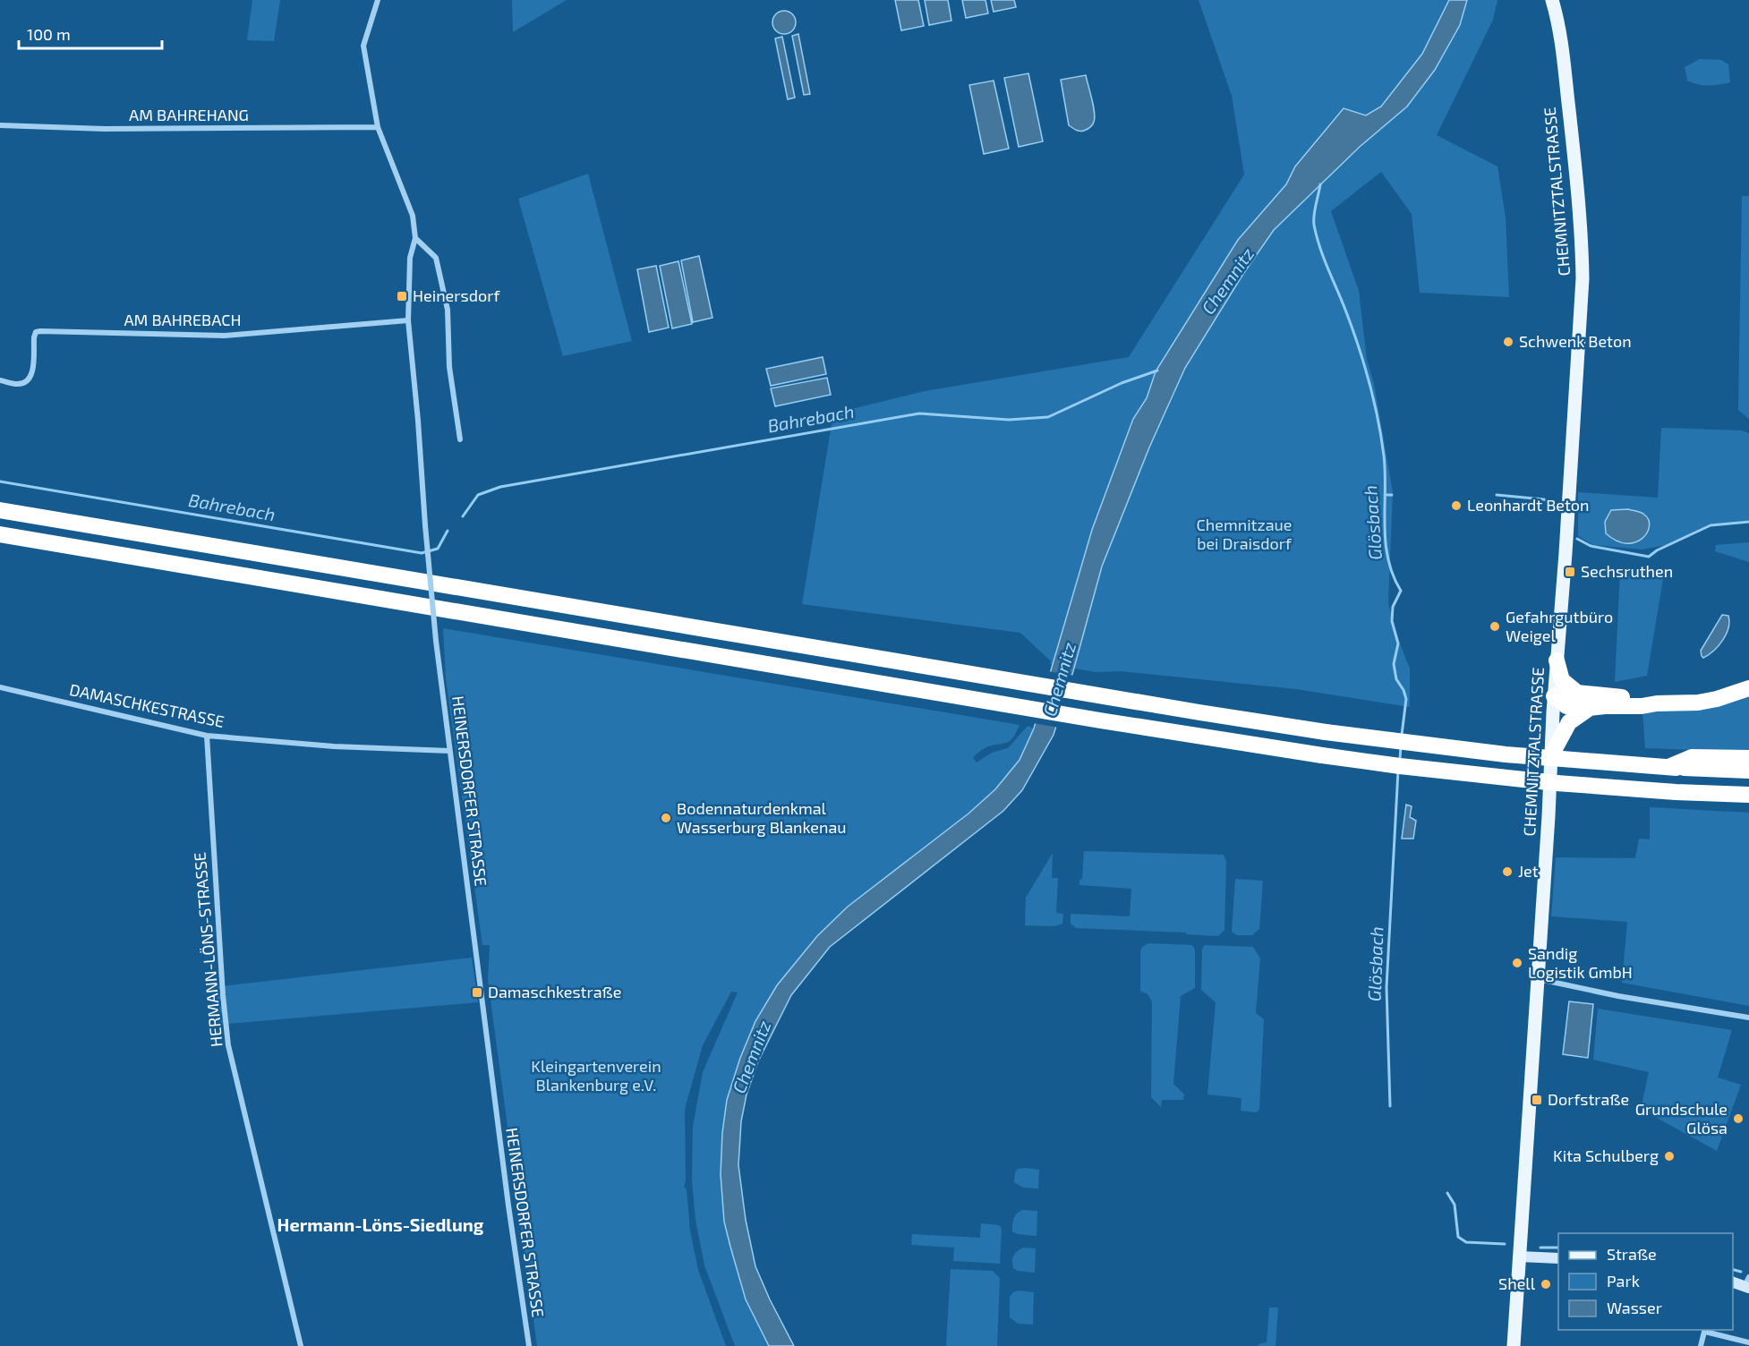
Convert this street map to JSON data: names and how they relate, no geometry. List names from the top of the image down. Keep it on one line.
{"streets":{"main road":["CHEMNITZTALSTRASSE"],"street":["AM BAHREHANG","AM BAHREBACH","DAMASCHKESTRASSE","HEINERSDORFER STRASSE","HERMANN-LÖNS-STRASSE"]},"crossings":[["AM BAHREHANG","HEINERSDORFER STRASSE"],["AM BAHREBACH","HEINERSDORFER STRASSE"],["DAMASCHKESTRASSE","HEINERSDORFER STRASSE"],["DAMASCHKESTRASSE","HERMANN-LÖNS-STRASSE"]],"districts":["Hermann-Löns-Siedlung"],"water":["Chemnitz","Bahrebach","Glösbach"],"parks":["Chemnitzaue bei Draisdorf","Kleingartenverein Blankenburg e.V."],"places":{"transit":["Heinersdorf","Sechsruthen","Damaschkestraße","Dorfstraße"],"other":["Schwenk Beton","Leonhardt Beton","Gefahrgutbüro Weigel","Bodennaturdenkmal Wasserburg Blankenau","Jet","Sandig Logistik GmbH","Grundschule Glösa","Kita Schulberg","Shell"]},"legend":["Straße","Park","Wasser"],"scale_bar":"100 m"}
